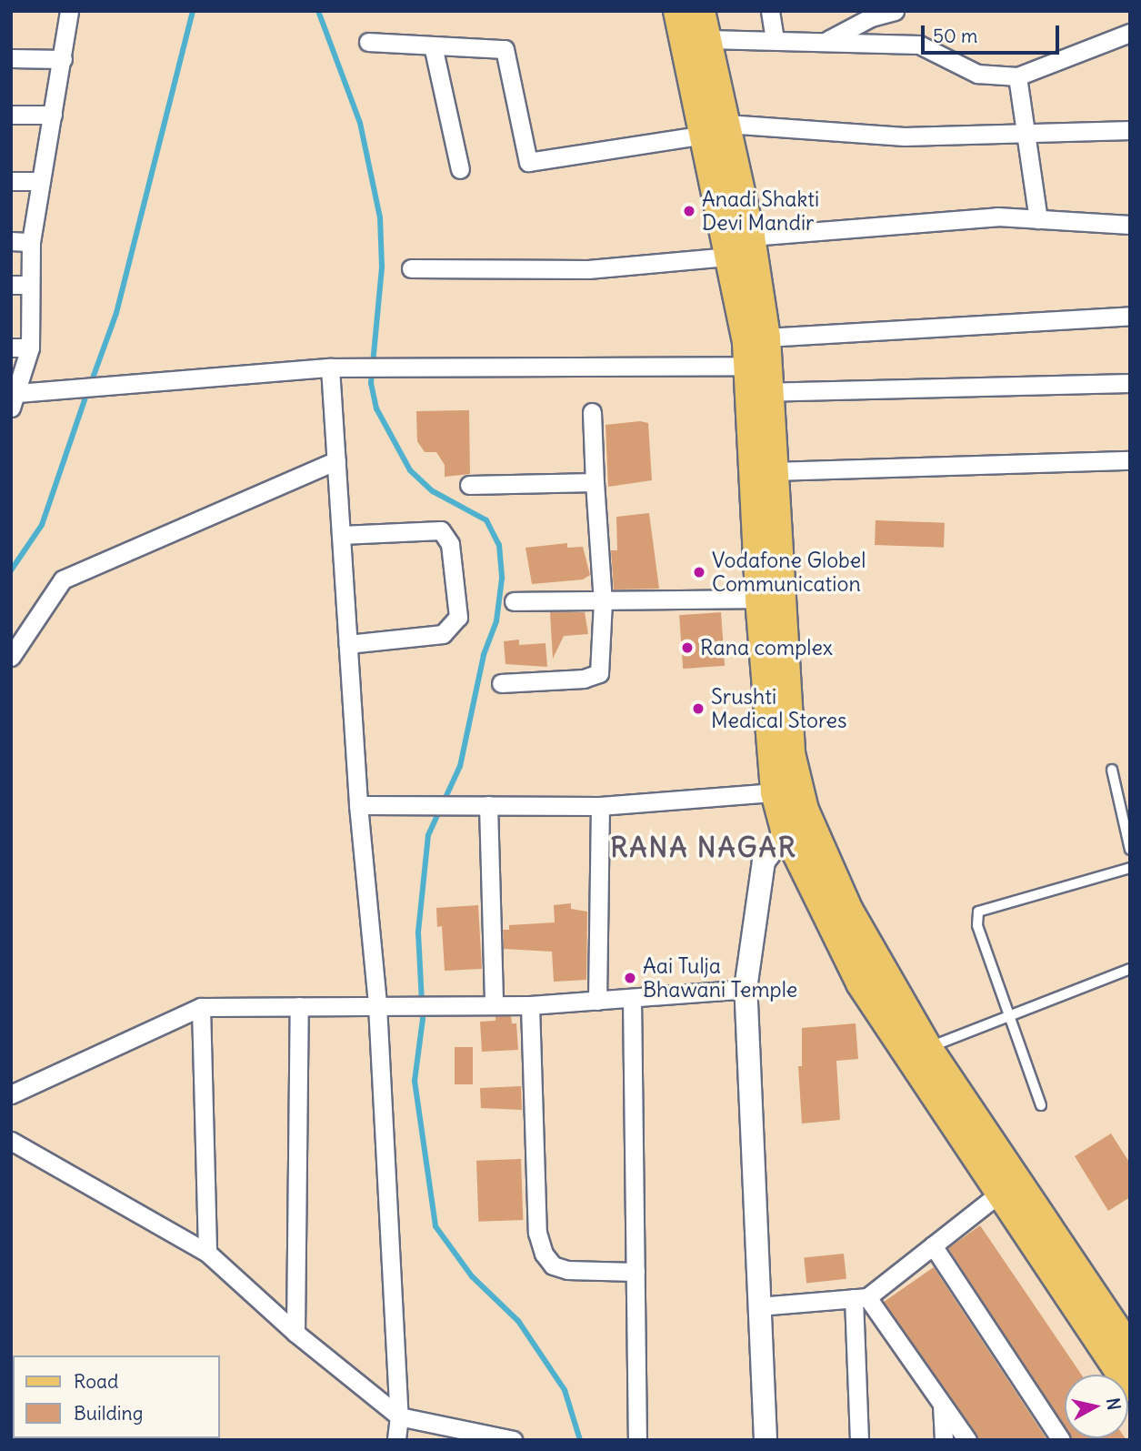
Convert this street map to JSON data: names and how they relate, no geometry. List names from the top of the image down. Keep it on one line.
{"districts":["RANA NAGAR"],"places":["Anadi Shakti Devi Mandir","Vodafone Globel Communication","Rana complex","Srushti Medical Stores","Aai Tulja Bhawani Temple"],"legend":["Road","Building"],"scale_bar":"50 m","north":"right"}
